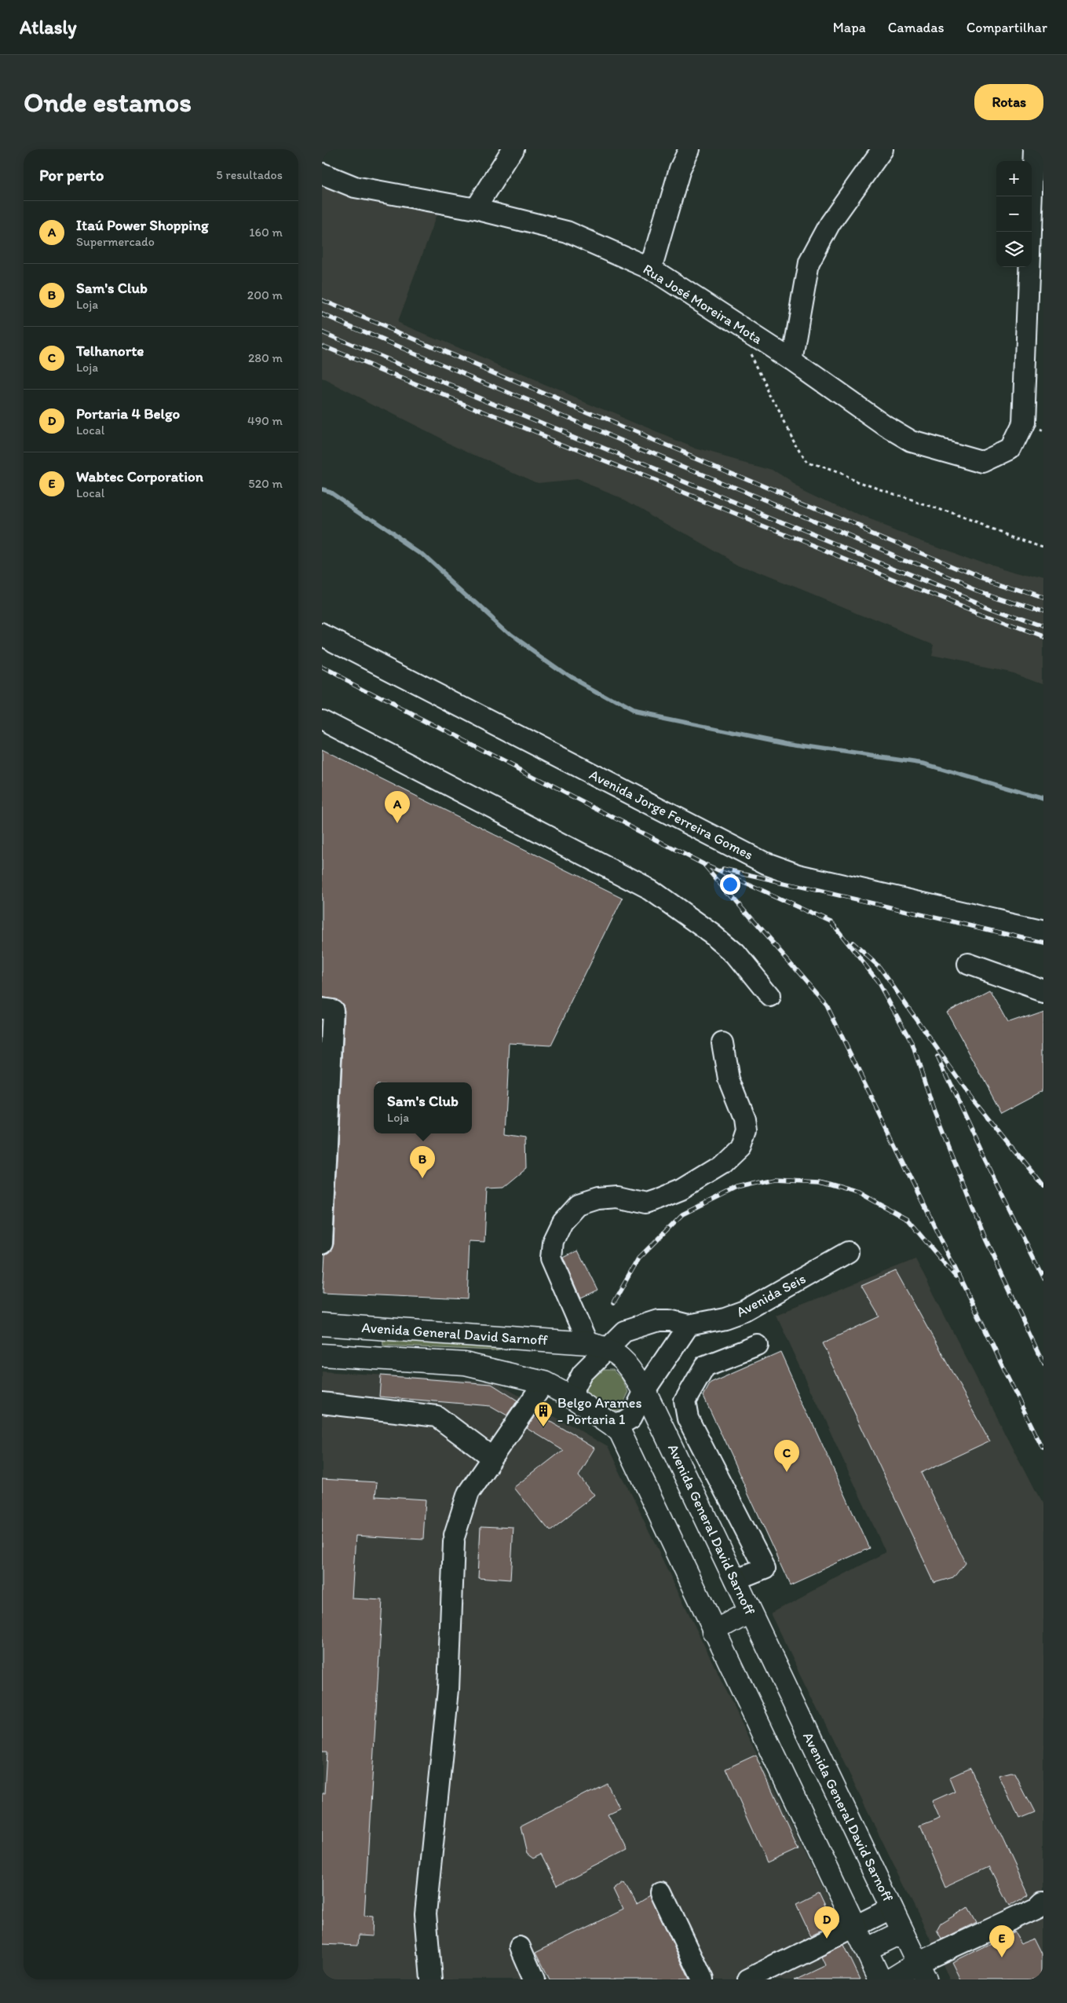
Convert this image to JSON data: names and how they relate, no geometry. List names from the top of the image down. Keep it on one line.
{"streets":{"main road":["Avenida General David Sarnoff"],"street":["Rua José Moreira Mota","Avenida Jorge Ferreira Gomes","Avenida Seis"]},"crossings":[["Avenida Seis","Avenida General David Sarnoff"]],"places":{"building":["Belgo Arames - Portaria 1"]},"page":{"header":"Atlasly","nav":["Mapa","Camadas","Compartilhar"],"buttons":"Rotas","title":"Onde estamos","heading":["Por perto","5 resultados"],"map_buttons":["+","−"],"list":[{"mark":"A","name":"Itaú Power Shopping","note":"Supermercado","value":"160 m"},{"mark":"B","name":"Sam's Club","note":"Loja","value":"200 m"},{"mark":"C","name":"Telhanorte","note":"Loja","value":"280 m"},{"mark":"D","name":"Portaria 4 Belgo","note":"Local","value":"490 m"},{"mark":"E","name":"Wabtec Corporation","note":"Local","value":"520 m"}],"pins":["A","B","C","D","E"],"popup":["Sam's Club","Loja"]}}
